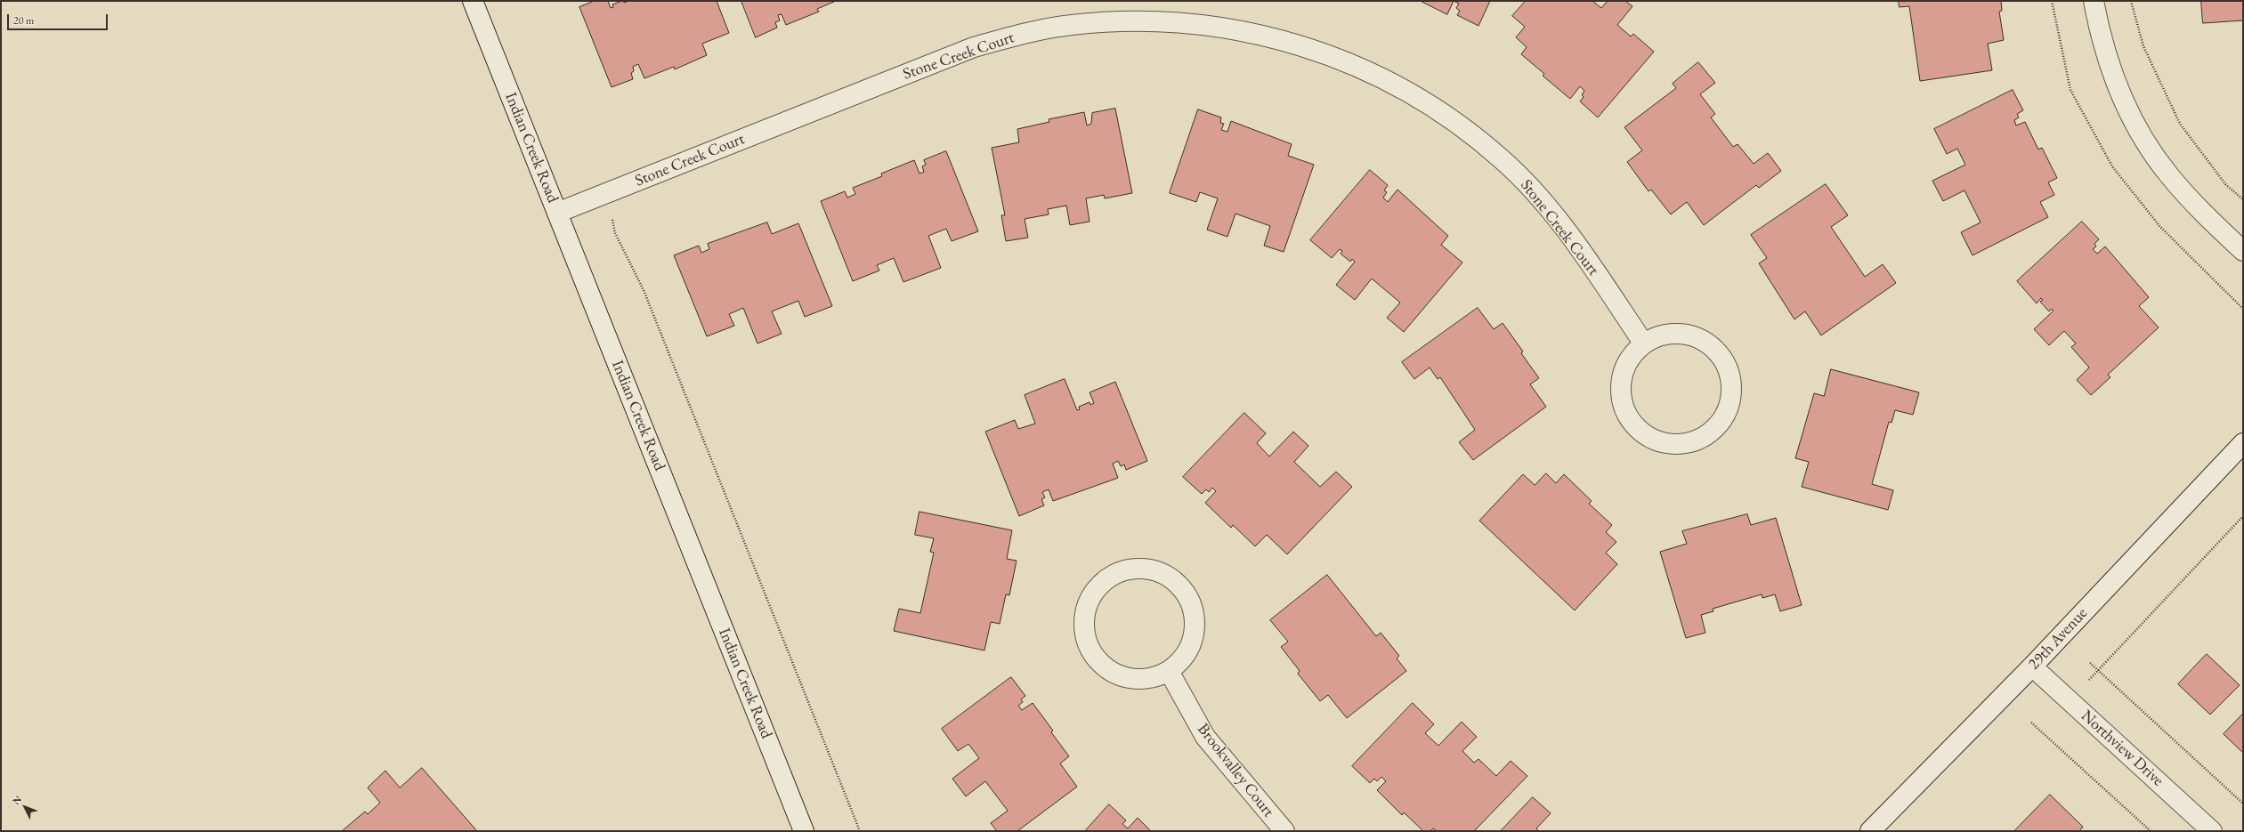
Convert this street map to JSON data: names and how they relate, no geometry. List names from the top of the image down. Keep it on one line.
{"streets":{"street":["Stone Creek Court","Indian Creek Road","29th Avenue","Northview Drive","Brookvalley Court"]},"crossings":[["Stone Creek Court","Indian Creek Road"],["29th Avenue","Northview Drive"]],"scale_bar":"20 m","north":"top left"}
